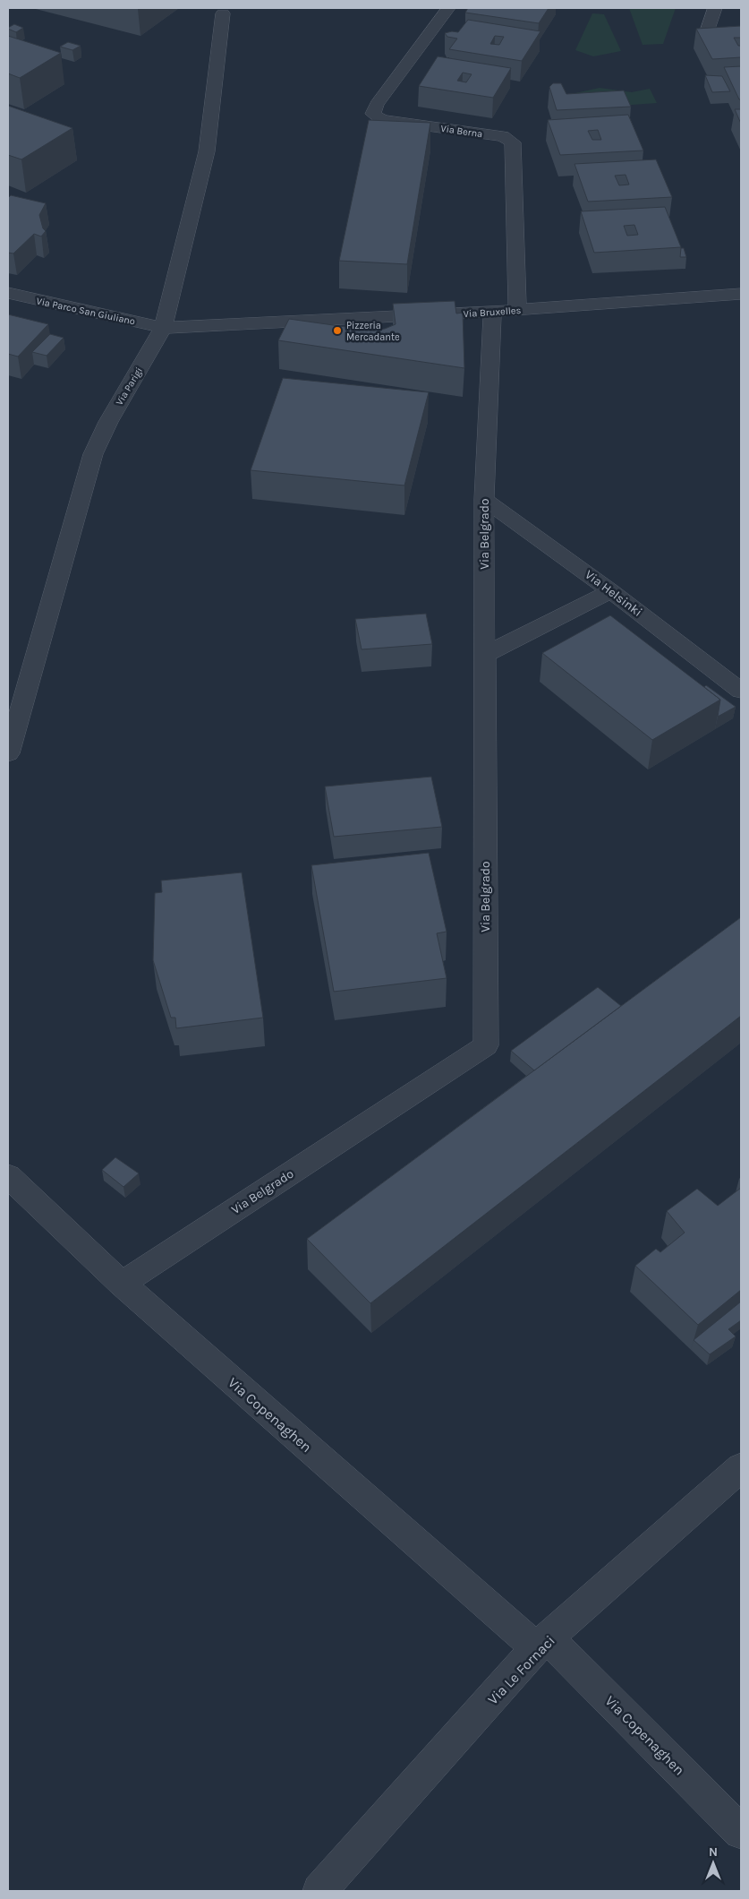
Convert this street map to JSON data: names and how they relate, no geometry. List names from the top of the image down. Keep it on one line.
{"streets":{"street":["Via Berna","Via Parco San Giuliano","Via Bruxelles","Via Parigi","Via Belgrado","Via Helsinki","Via Copenaghen","Via Le Fornaci"]},"crossings":[["Via Berna","Via Bruxelles"],["Via Parco San Giuliano","Via Bruxelles"],["Via Parco San Giuliano","Via Parigi"],["Via Bruxelles","Via Parigi"],["Via Bruxelles","Via Belgrado"],["Via Belgrado","Via Helsinki"],["Via Belgrado","Via Copenaghen"],["Via Copenaghen","Via Le Fornaci"]],"places":["Pizzeria Mercadante"],"north":"top"}
